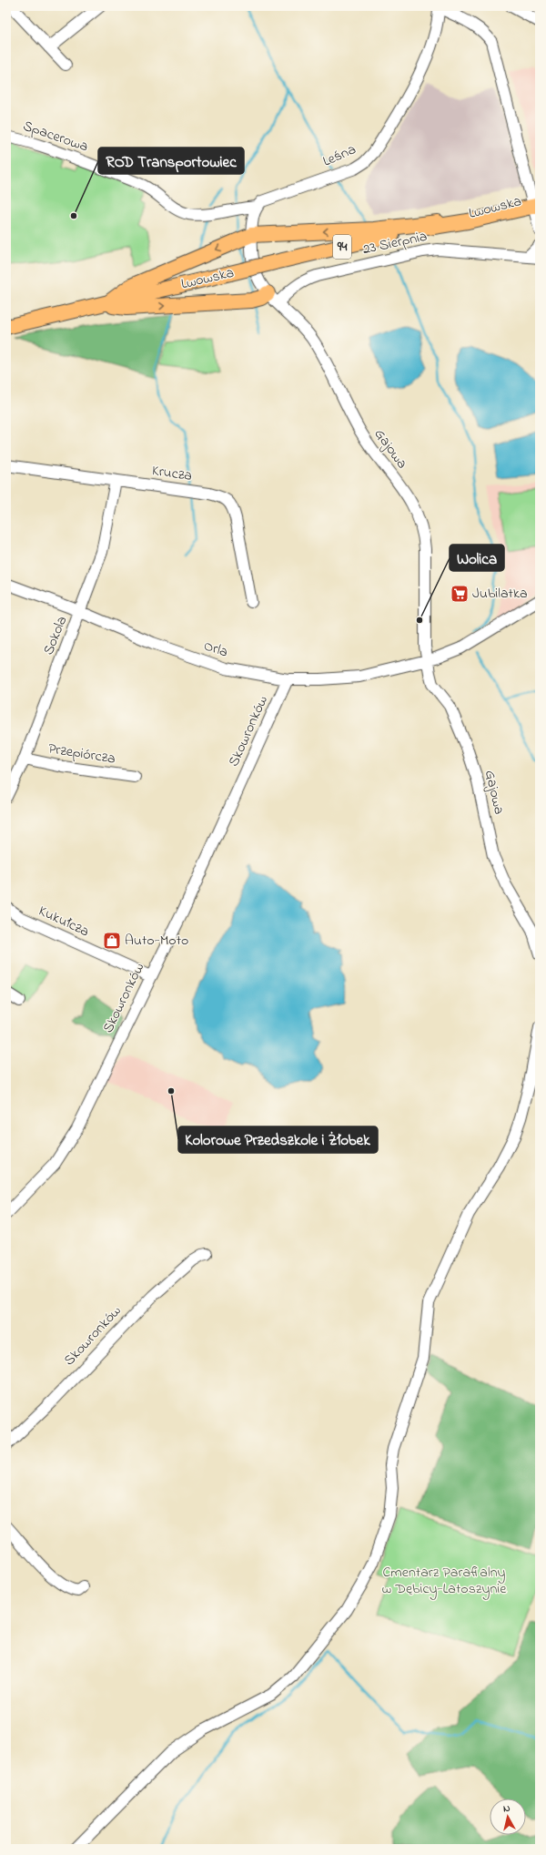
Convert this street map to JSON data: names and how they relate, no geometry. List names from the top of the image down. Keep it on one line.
{"streets":{"main road":["Lwowska","94"],"street":["Spacerowa","Leśna","23 Sierpnia","Gajowa","Krucza","Sokola","Orla","Skowronków","Przepiórcza","Kukułcza"]},"crossings":[["Spacerowa","Leśna"],["Leśna","Lwowska"],["23 Sierpnia","Gajowa"],["Gajowa","Orla"],["Krucza","Sokola"],["Sokola","Orla"],["Sokola","Przepiórcza"],["Orla","Skowronków"],["Skowronków","Kukułcza"]],"parks":["Cmentarz Parafialny w Dębicy-Latoszynie"],"places":{"other":["ROD Transportowiec","Wolica","Kolorowe Przedszkole i Żłobek"],"supermarket":["Jubilatka"],"shop":["Auto-Moto"]},"north":"top"}
